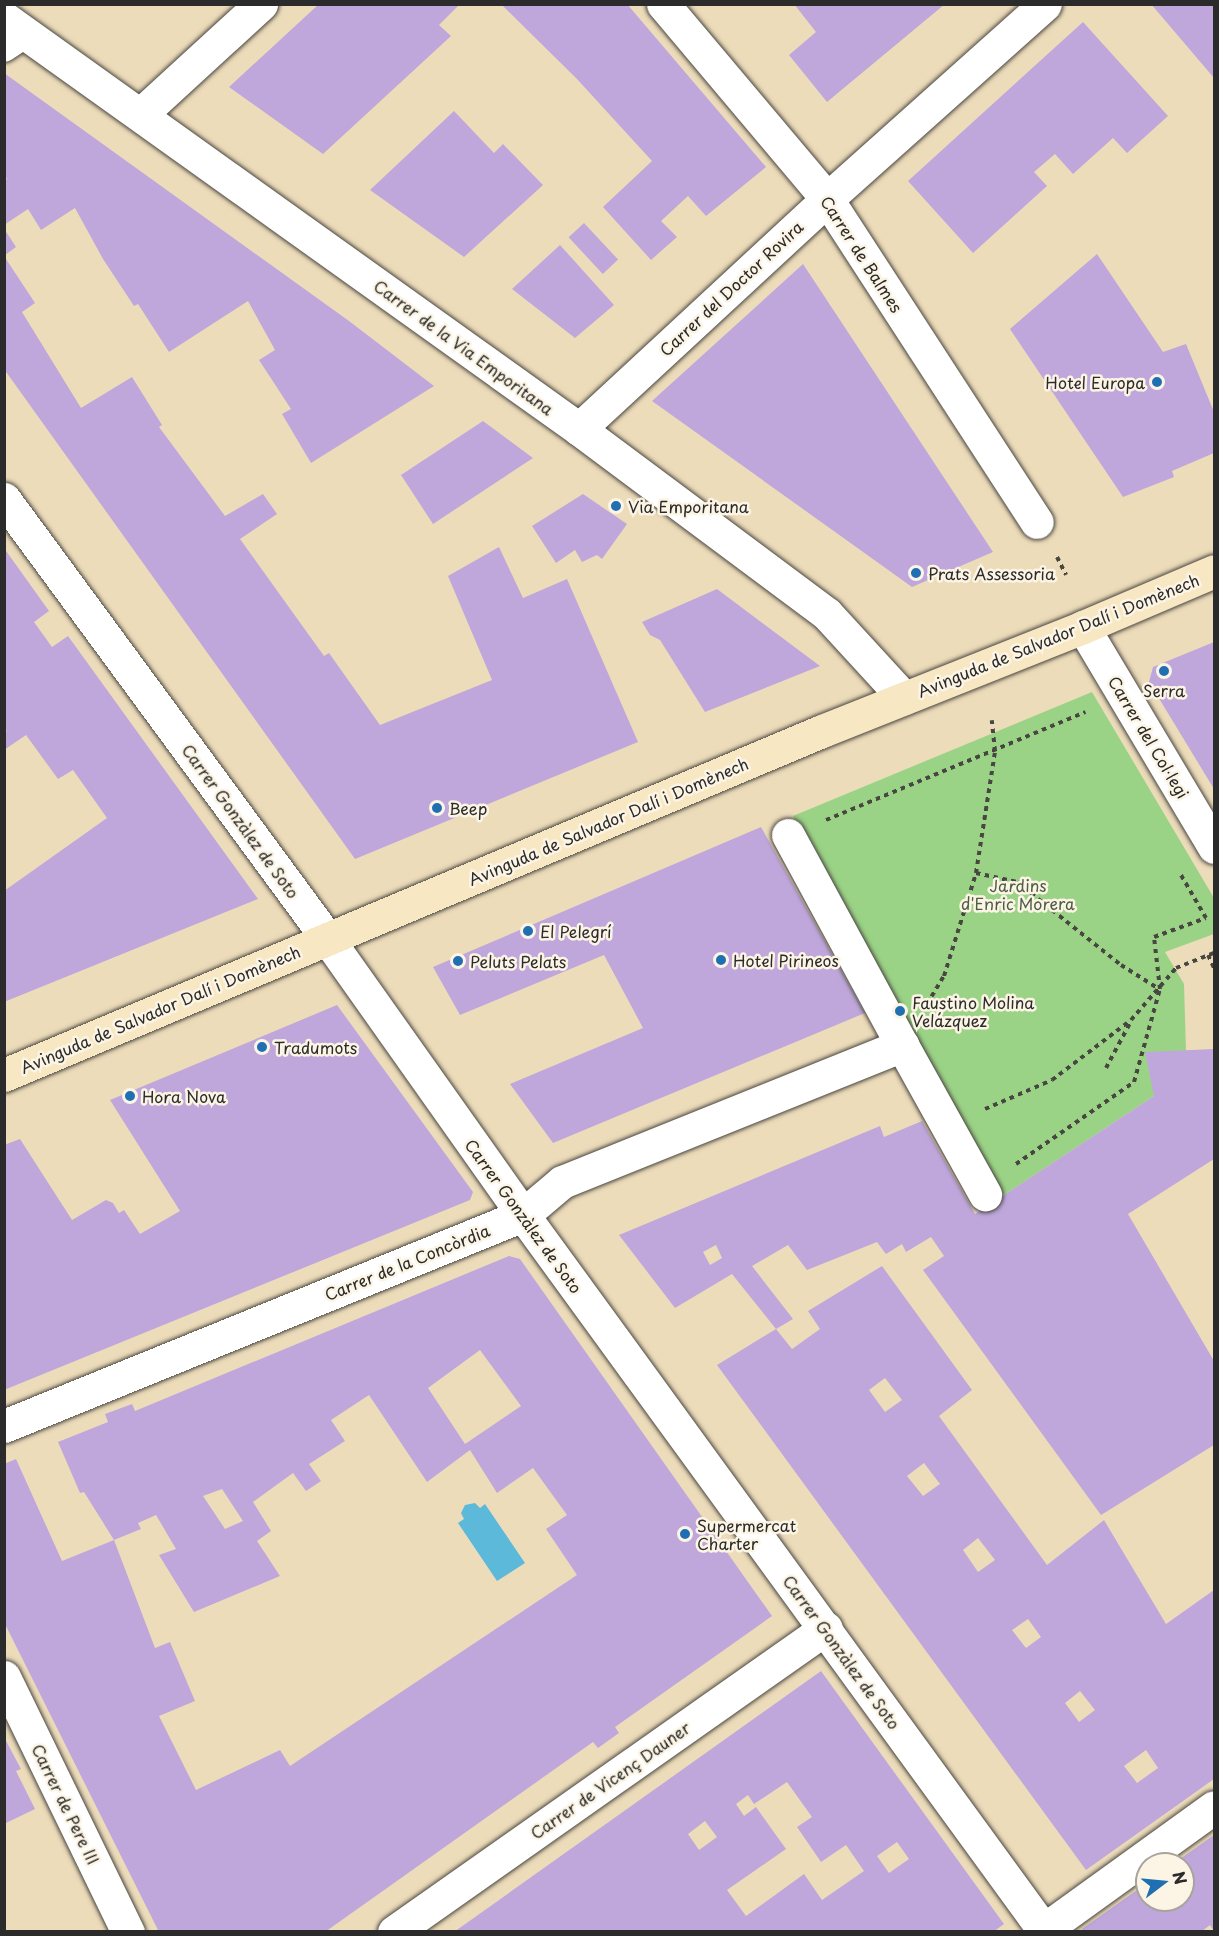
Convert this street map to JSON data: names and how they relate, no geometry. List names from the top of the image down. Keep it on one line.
{"streets":{"main road":["Avinguda de Salvador Dalí i Domènech"],"street":["Carrer de Balmes","Carrer del Doctor Rovira","Carrer de la Via Emporitana","Carrer del Col·legi","Carrer Gonzàlez de Soto","Carrer de la Concòrdia","Carrer de Vicenç Dauner","Carrer de Pere III"]},"crossings":[["Carrer de Balmes","Carrer del Doctor Rovira"],["Carrer del Doctor Rovira","Carrer de la Via Emporitana"],["Carrer de la Via Emporitana","Avinguda de Salvador Dalí i Domènech"],["Avinguda de Salvador Dalí i Domènech","Carrer del Col·legi"],["Avinguda de Salvador Dalí i Domènech","Carrer Gonzàlez de Soto"],["Carrer Gonzàlez de Soto","Carrer de la Concòrdia"],["Carrer Gonzàlez de Soto","Carrer de Vicenç Dauner"]],"parks":["Jardins d'Enric Morera"],"places":["Hotel Europa","Via Emporitana","Prats Assessoria","Serra","Beep","El Pelegrí","Hotel Pirineos","Peluts Pelats","Faustino Molina Velázquez","Tradumots","Hora Nova","Supermercat Charter"],"north":"right"}
